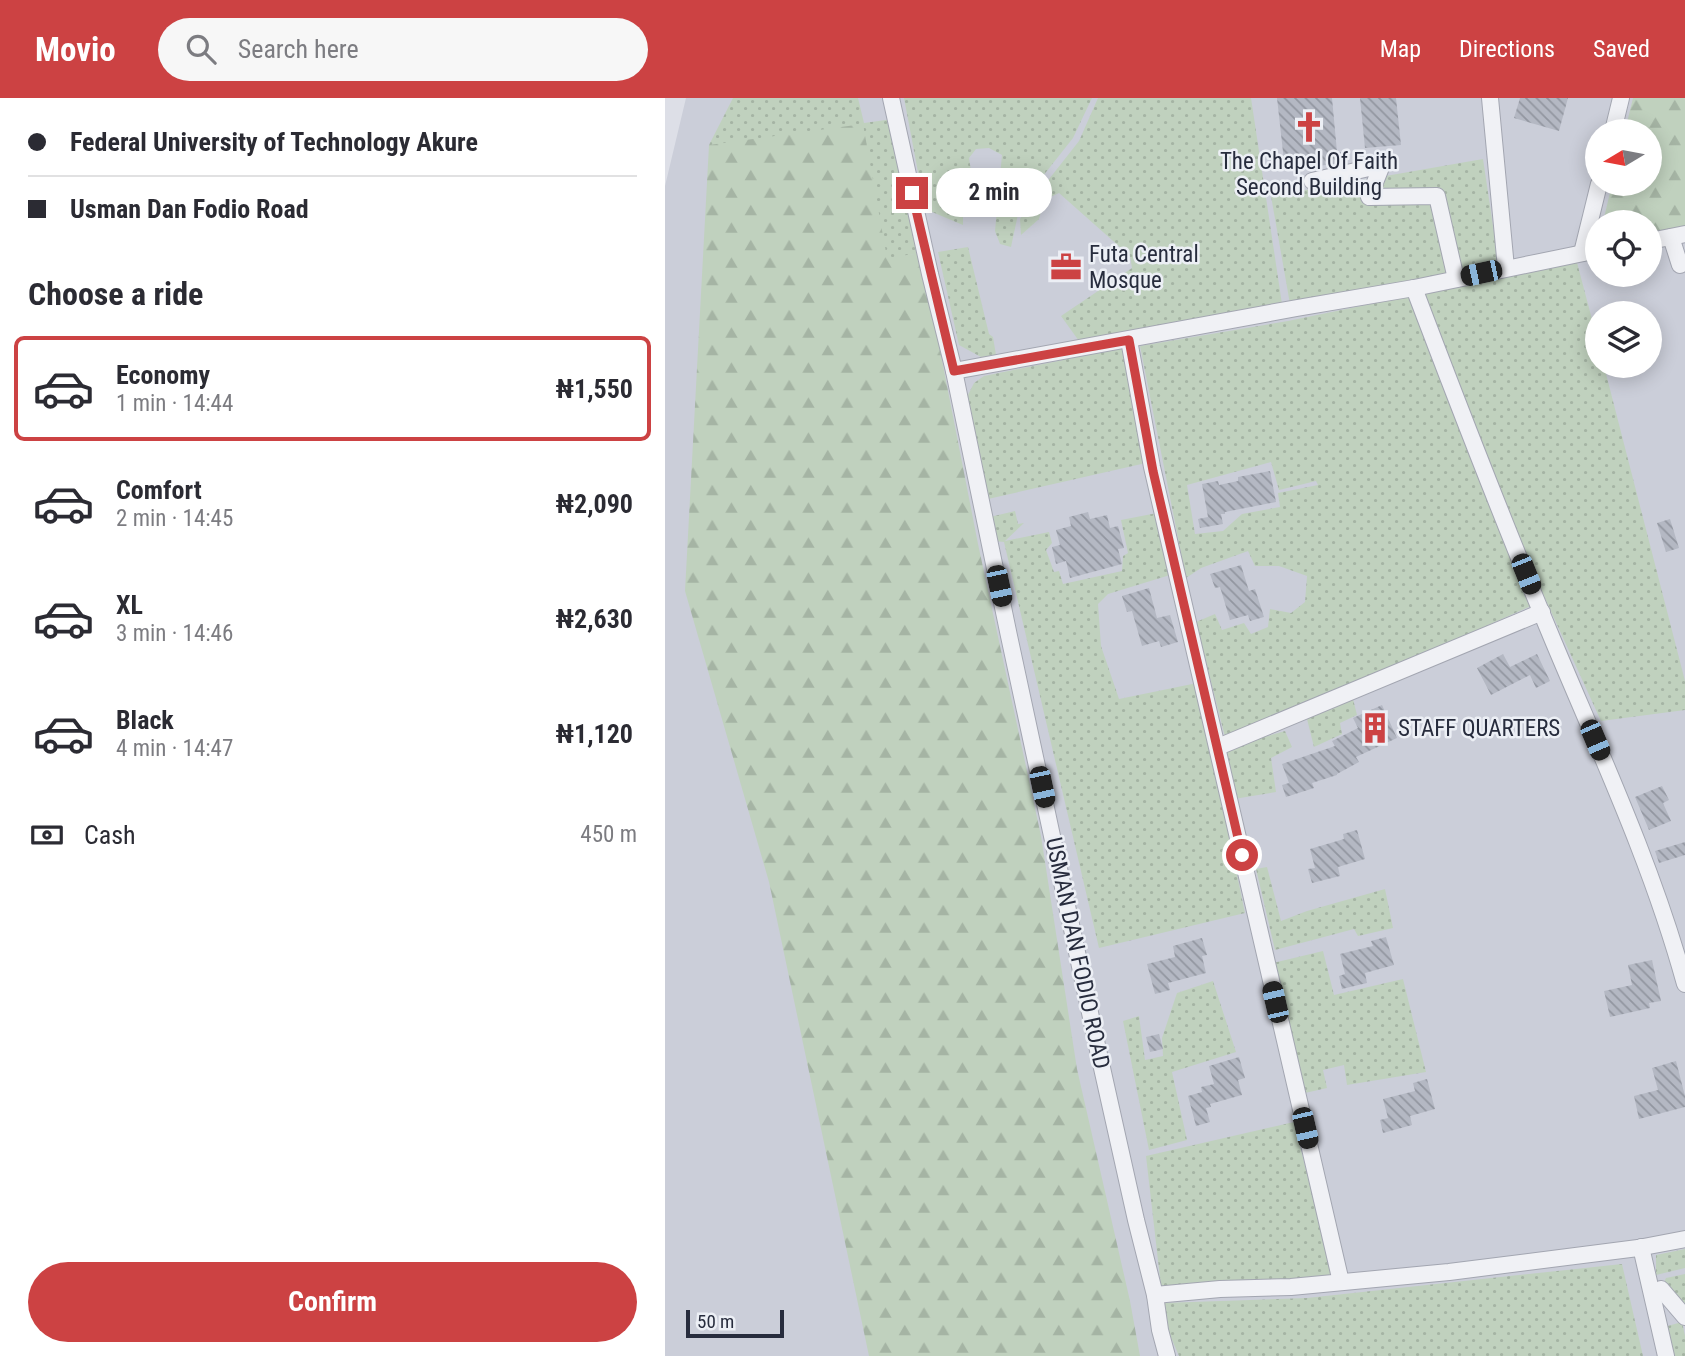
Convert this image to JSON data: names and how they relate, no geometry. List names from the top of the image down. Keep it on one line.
{"streets":{"street":["USMAN DAN FODIO ROAD"]},"places":{"church":["The Chapel Of Faith Second Building"],"office":["Futa Central Mosque"],"building":["STAFF QUARTERS"]},"scale_bar":"50 m","north":"left","page":{"header":"Movio","search":"Search here","nav":["Map","Directions","Saved"],"banner":["Federal University of Technology Akure","Usman Dan Fodio Road"],"bubble":"2 min","heading":"Choose a ride","list":[{"name":"Economy","note":"1 min · 14:44","value":"₦1,550"},{"name":"Comfort","note":"2 min · 14:45","value":"₦2,090"},{"name":"XL","note":"3 min · 14:46","value":"₦2,630"},{"name":"Black","note":"4 min · 14:47","value":"₦1,120"}],"pay":["Cash","450 m"],"buttons":"Confirm","scale":"50 m"}}
